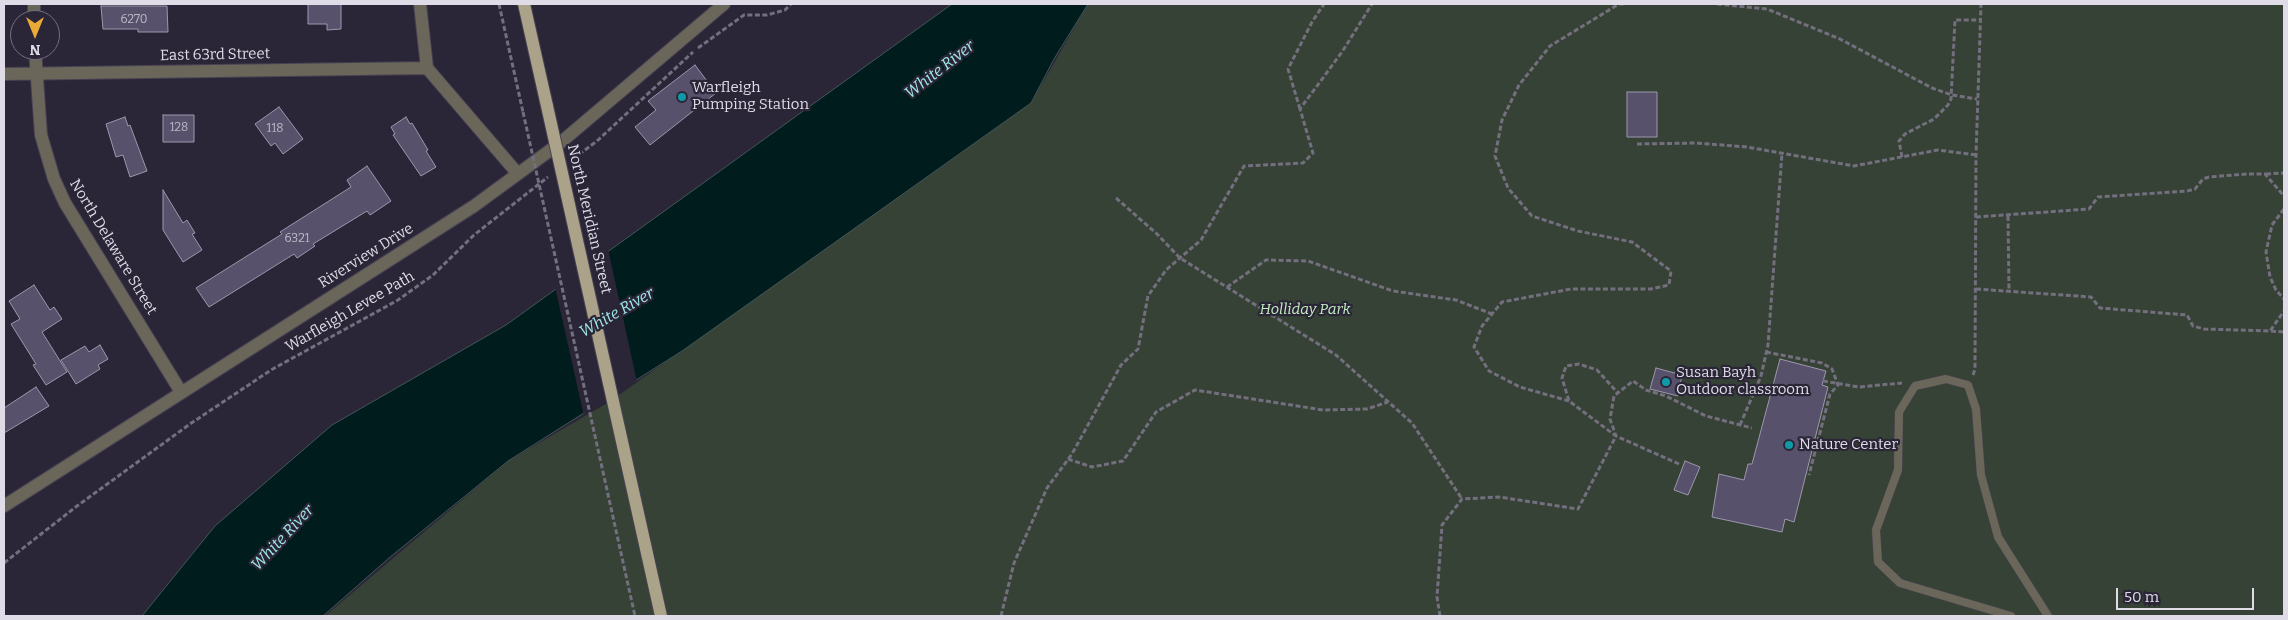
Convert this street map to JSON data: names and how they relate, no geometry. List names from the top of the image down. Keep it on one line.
{"streets":{"main road":["North Meridian Street"],"street":["East 63rd Street","North Delaware Street","Riverview Drive"],"path":["Warfleigh Levee Path"]},"crossings":[["East 63rd Street","North Delaware Street"],["North Delaware Street","Riverview Drive"]],"water":["White River"],"parks":["Holliday Park"],"places":["Warfleigh Pumping Station","Susan Bayh Outdoor classroom","Nature Center"],"house_numbers":["6270","128","118","6321"],"scale_bar":"50 m","north":"bottom"}
